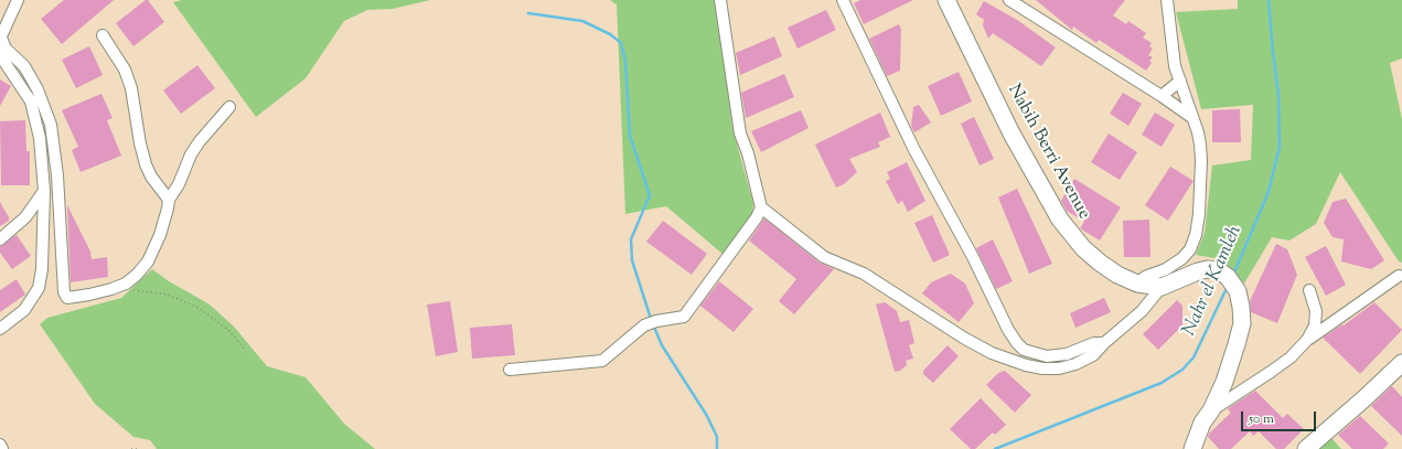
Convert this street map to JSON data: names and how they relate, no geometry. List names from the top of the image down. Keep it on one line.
{"streets":{"street":["Nabih Berri Avenue"]},"water":["Nahr el Kamleh"],"scale_bar":"50 m"}
